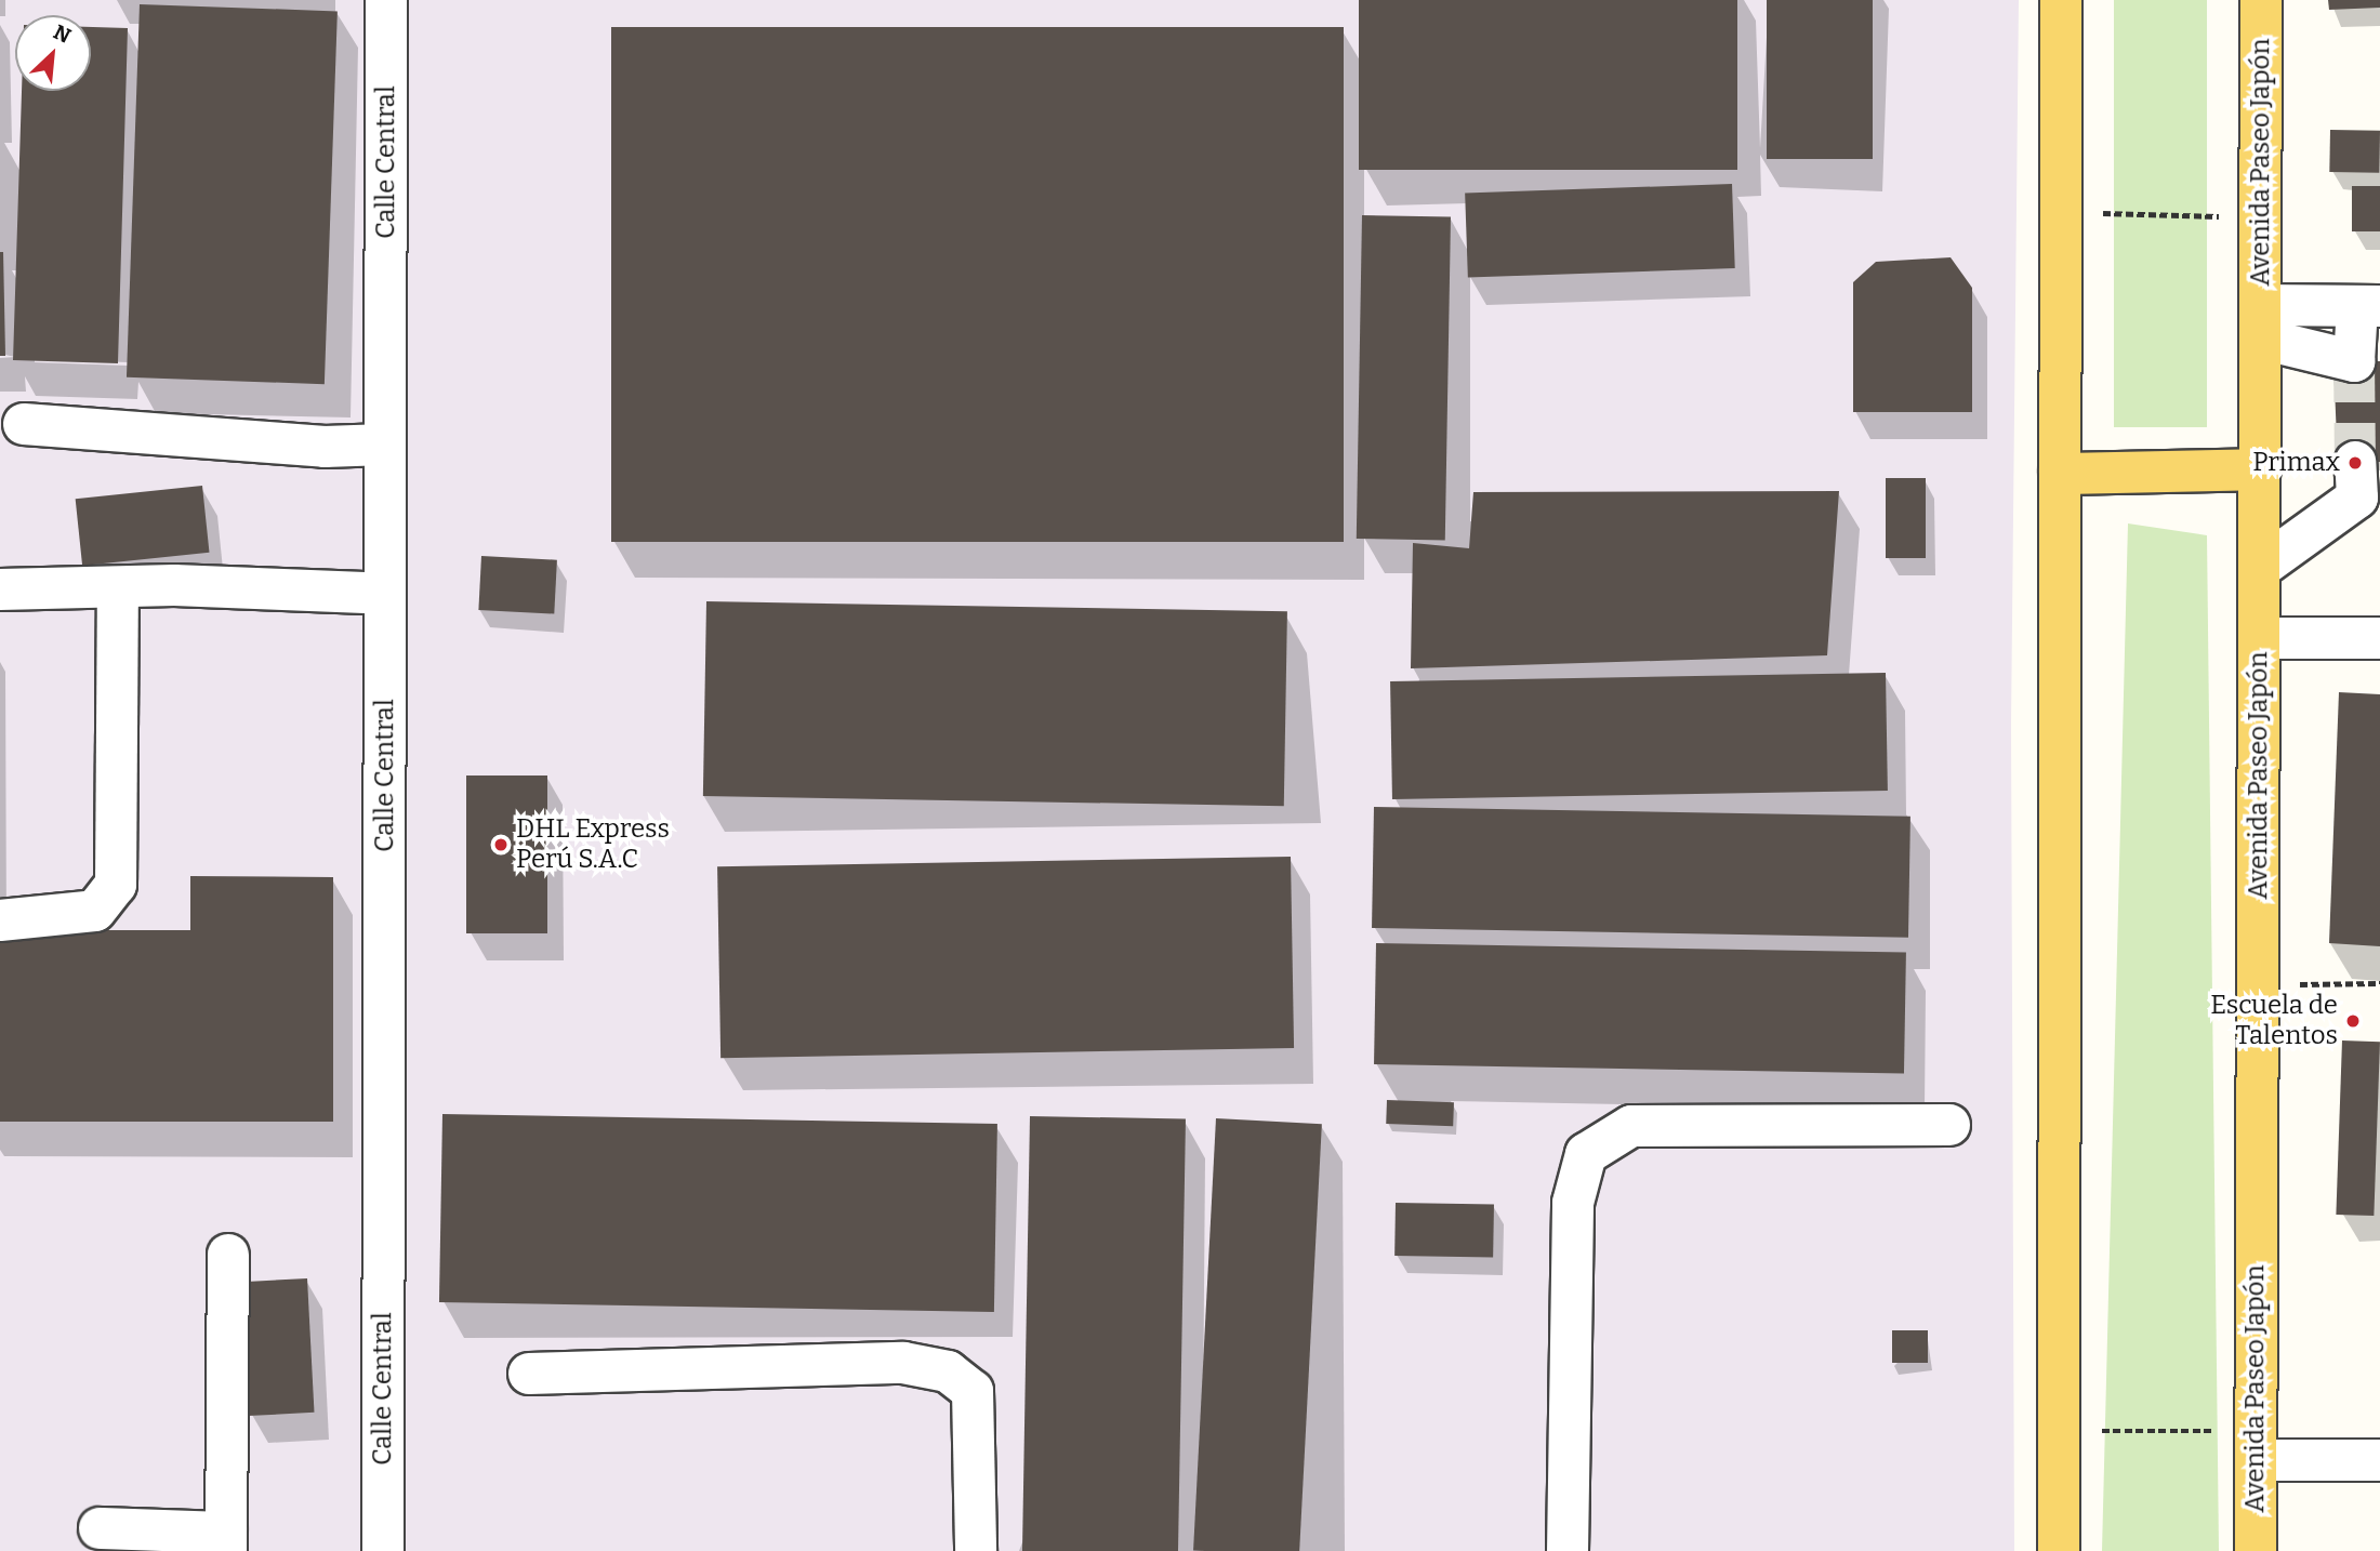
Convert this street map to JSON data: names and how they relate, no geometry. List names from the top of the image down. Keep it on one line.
{"streets":{"main road":["Avenida Paseo Japón"],"street":["Calle Central"]},"places":["Primax","DHL Express Perú S.A.C","Escuela de Talentos"],"north":"top right"}
